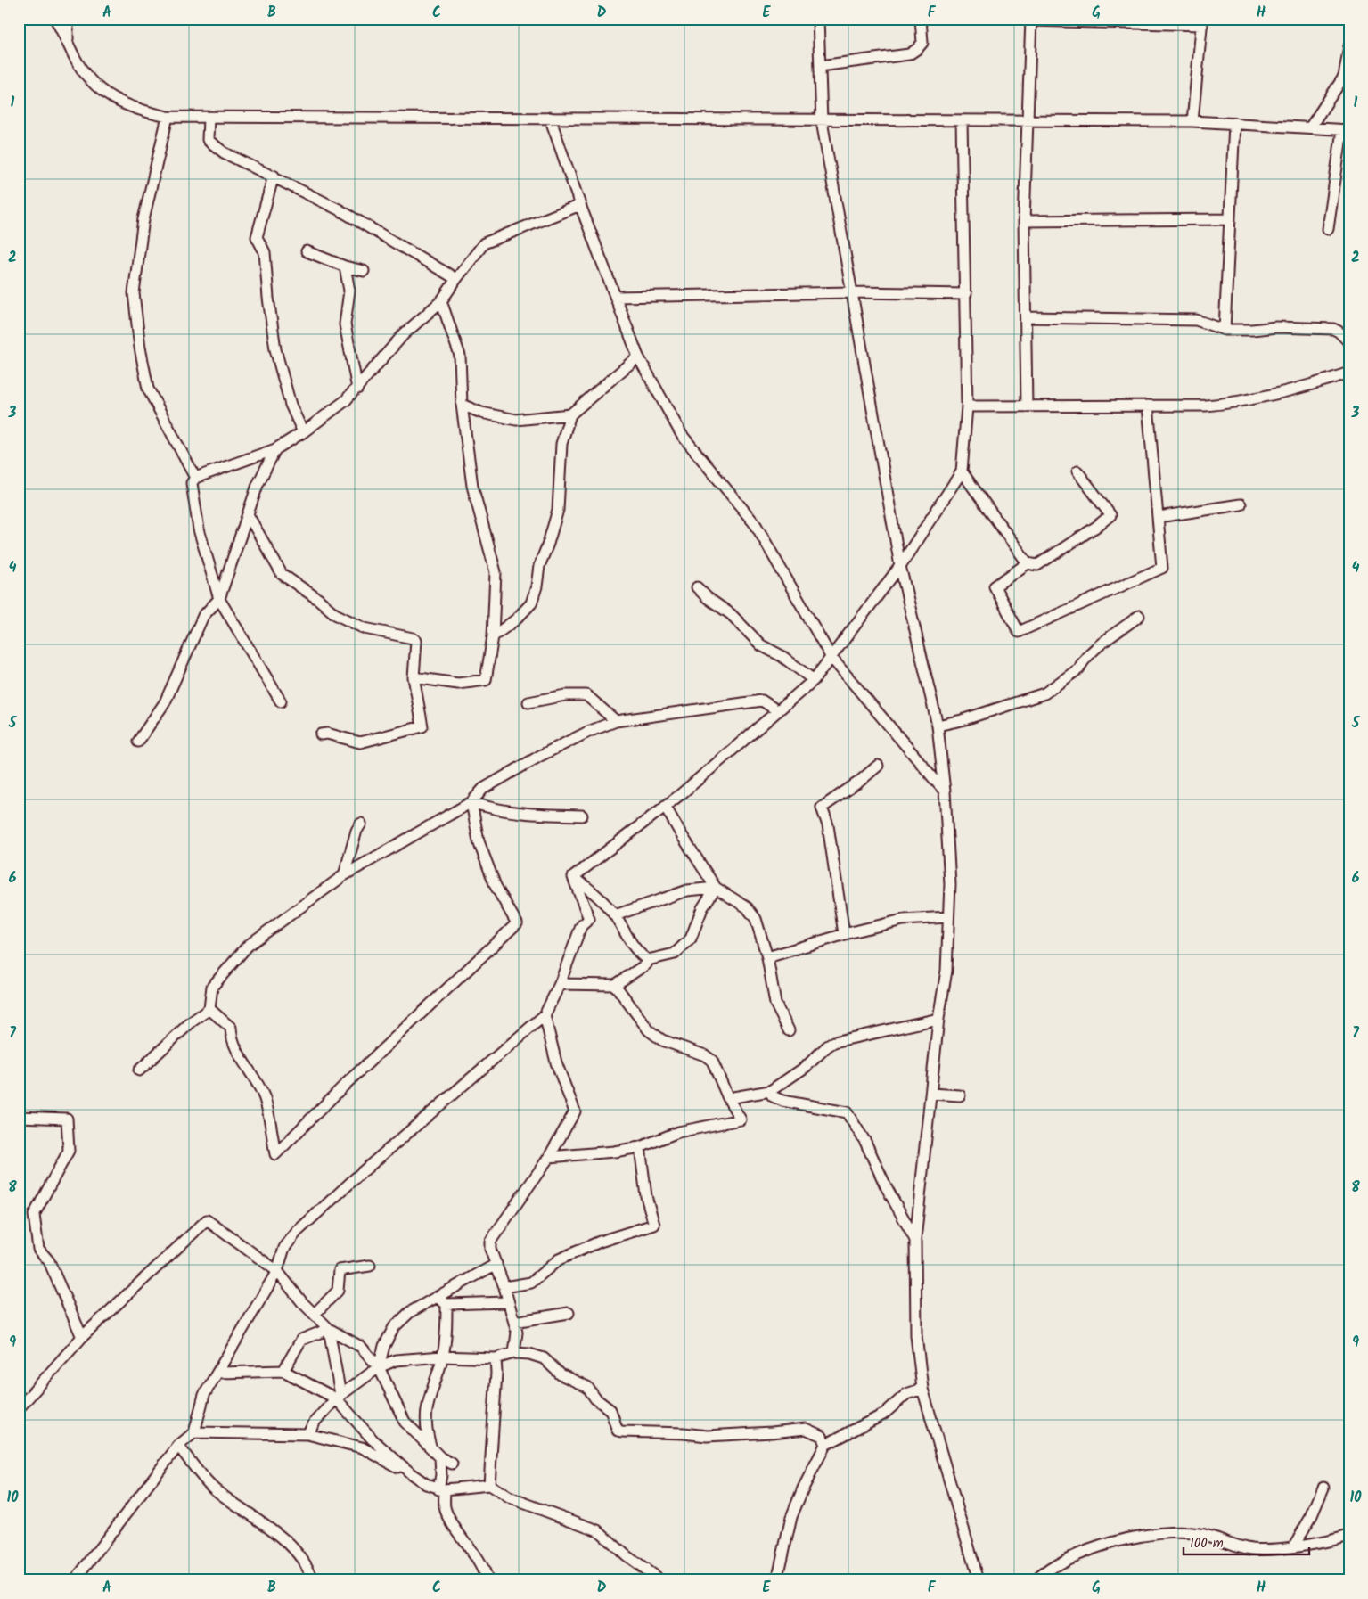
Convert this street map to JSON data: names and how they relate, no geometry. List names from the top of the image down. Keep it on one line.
{"scale_bar":"100 m","grid":{"columns":["A","B","C","D","E","F","G","H"],"rows":["1","2","3","4","5","6","7","8","9","10"]}}
